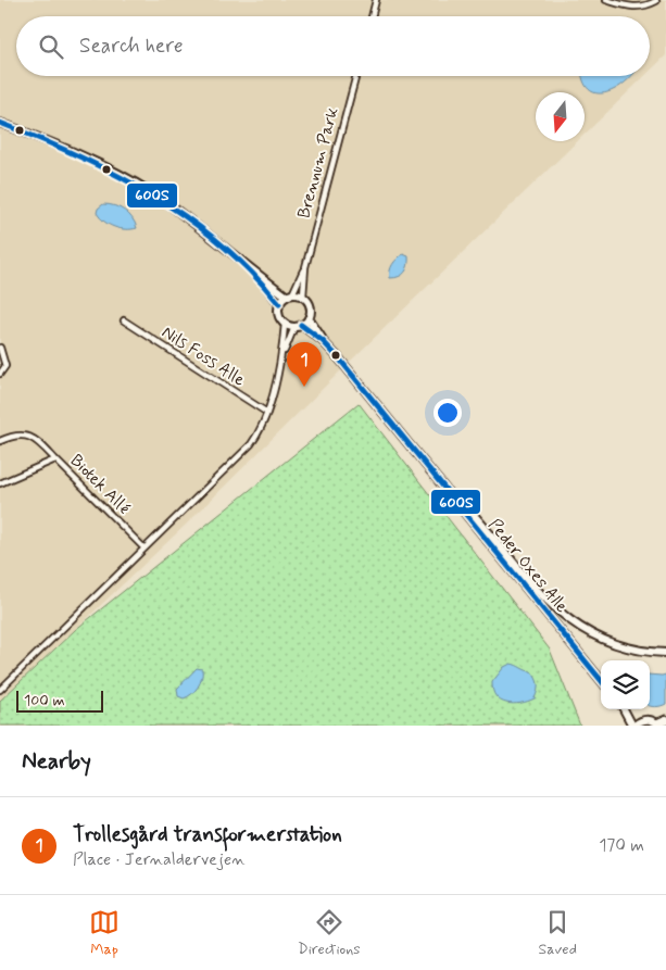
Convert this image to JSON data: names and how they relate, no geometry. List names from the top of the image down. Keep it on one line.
{"streets":{"street":["Brennum Park","Nils Foss Alle","Biotek Allé","Peder Oxes Alle"]},"crossings":[["Brennum Park","Peder Oxes Alle"]],"lines":["transit line 600S"],"scale_bar":"100 m","north":"bottom","page":{"search":"Search here","pins":"1","scale":"100 m","heading":"Nearby","list":[{"mark":"1","name":"Trollesgård transformerstation","note":"Place · Jernaldervejen","value":"170 m"}],"nav":["Map","Directions","Saved"]}}
